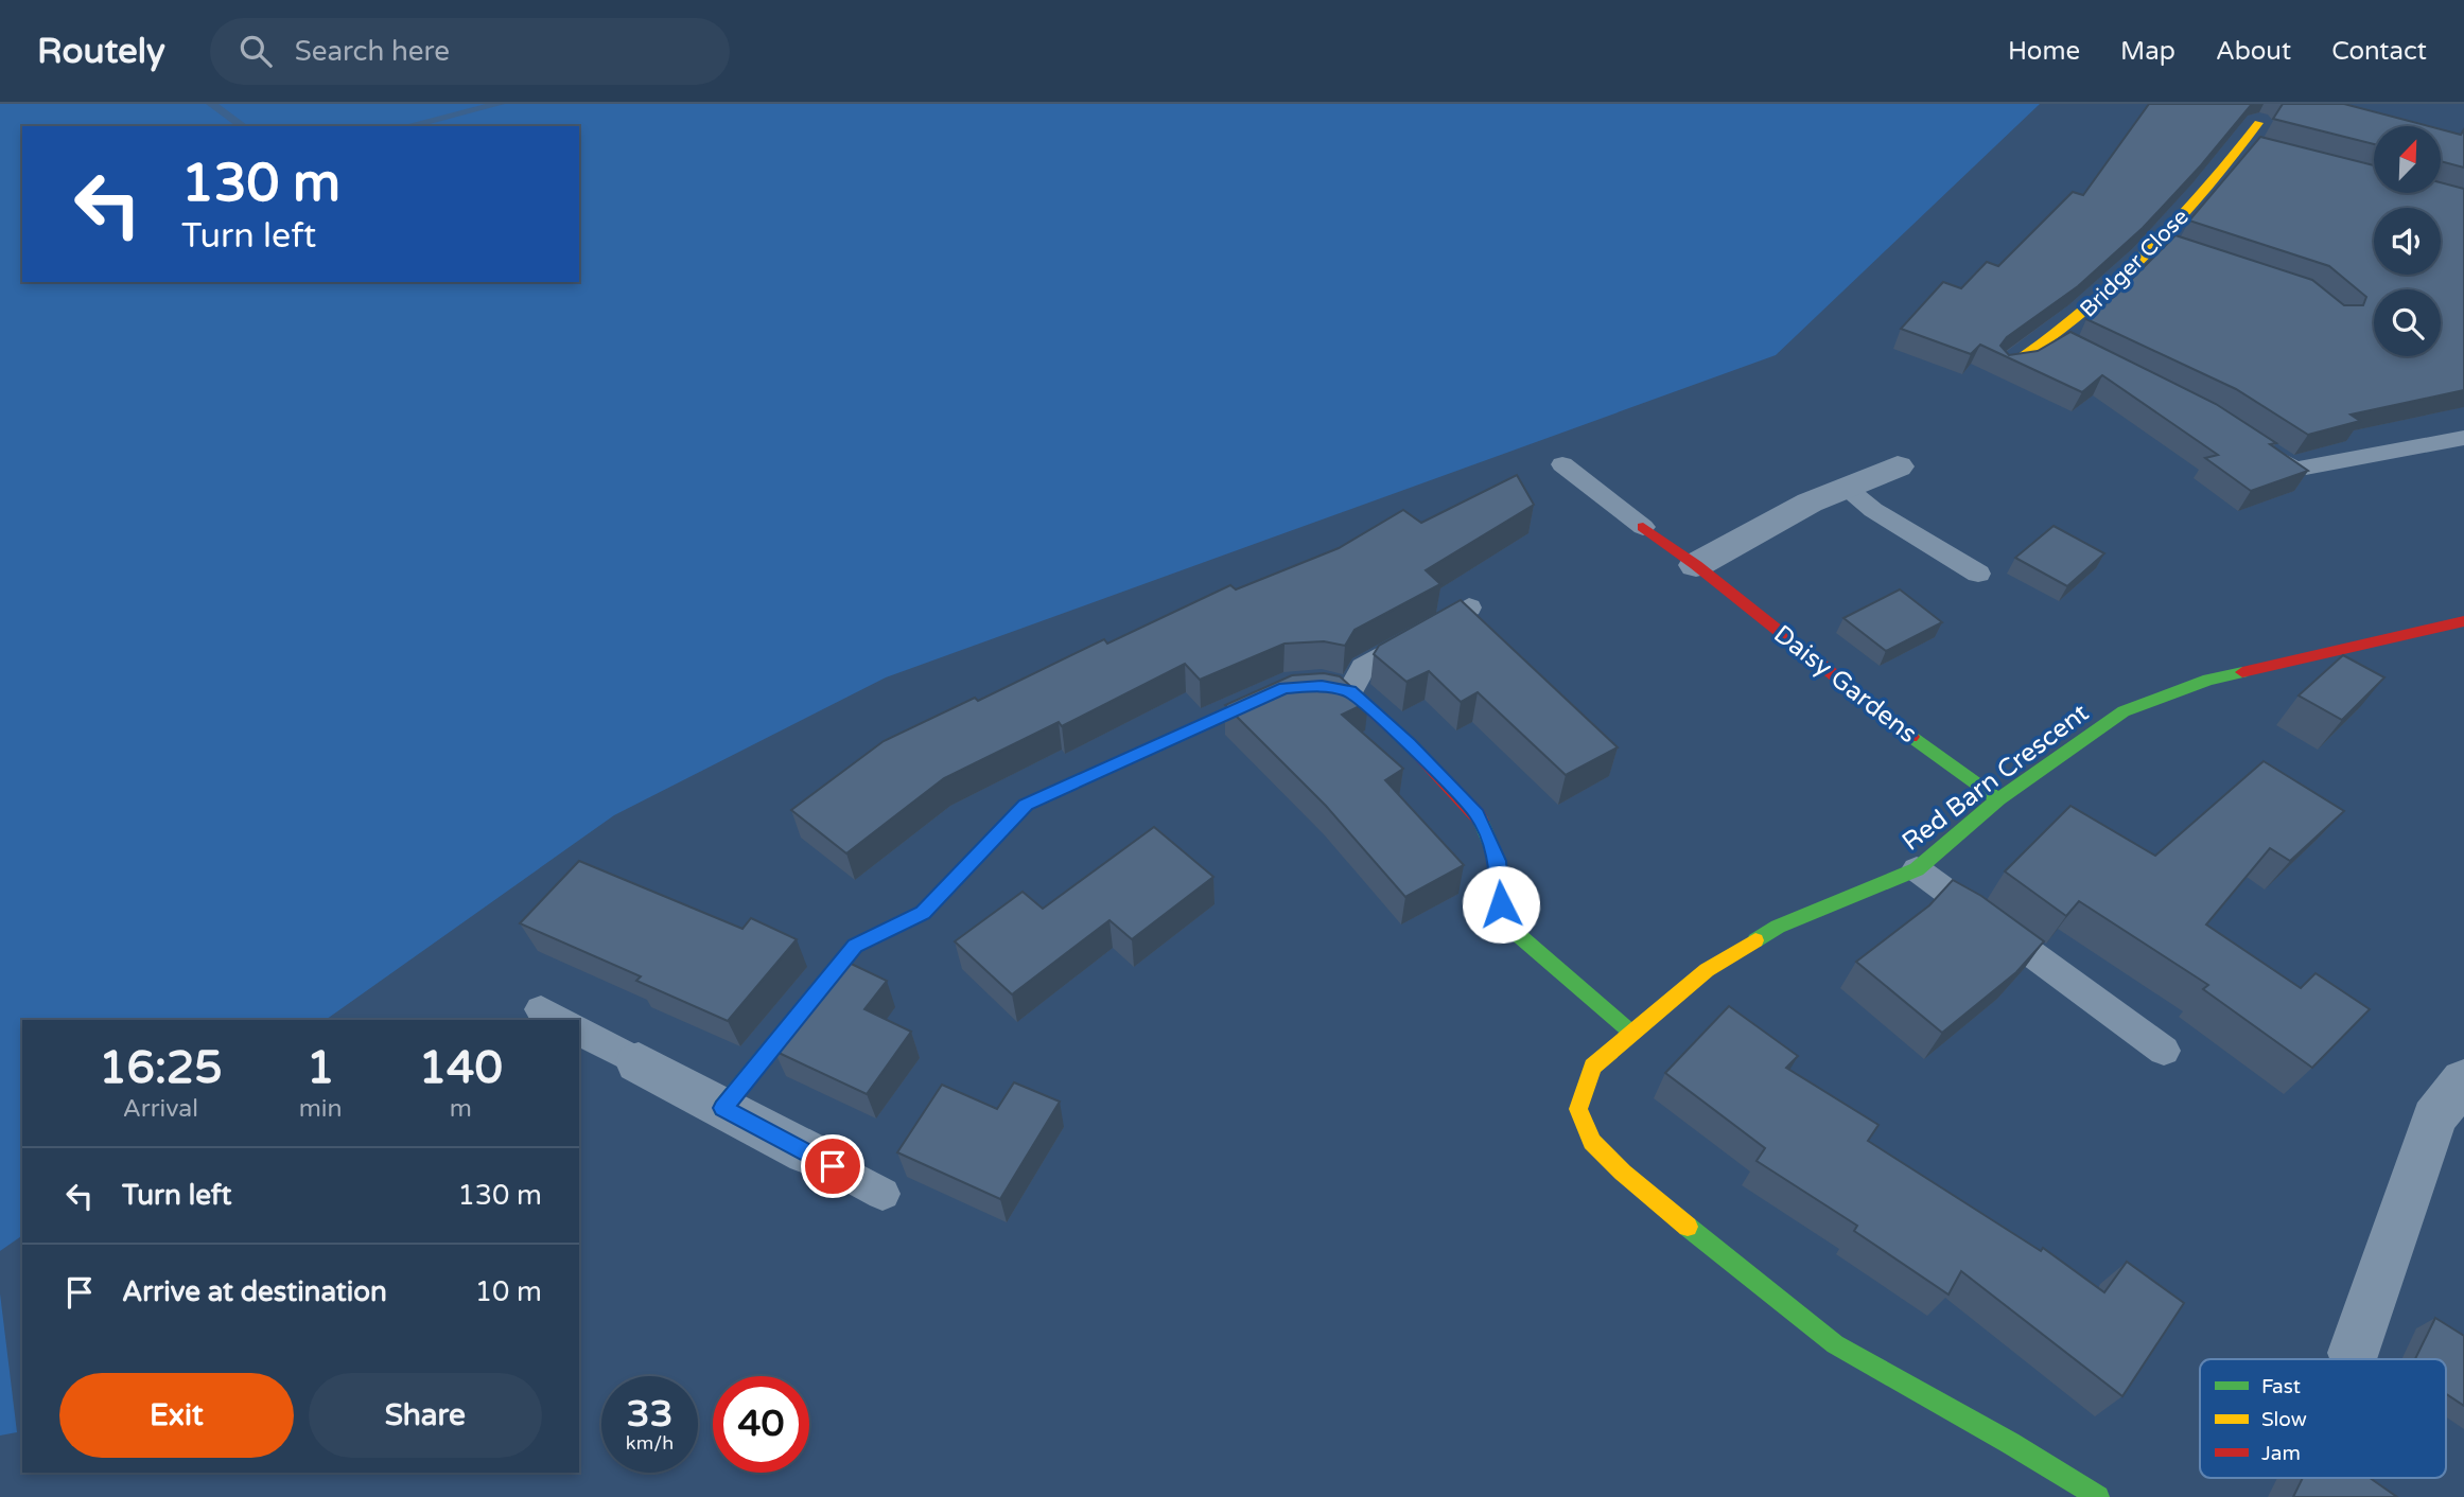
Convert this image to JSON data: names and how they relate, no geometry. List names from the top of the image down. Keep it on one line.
{"streets":{"street":["Bridger Close","Daisy Gardens","Red Barn Crescent"]},"crossings":[["Daisy Gardens","Red Barn Crescent"]],"legend":["Fast","Slow","Jam"],"north":"top right","page":{"header":"Routely","search":"Search here","nav":["Home","Map","About","Contact"],"turn":["130 m","Turn left"],"eta":["16:25","Arrival","1","min","140","m"],"list":[{"name":"Turn left","value":"130 m"},{"name":"Arrive at destination","value":"10 m"}],"buttons":["Exit","Share"],"speed":"33 km/h","limit":"40"}}
